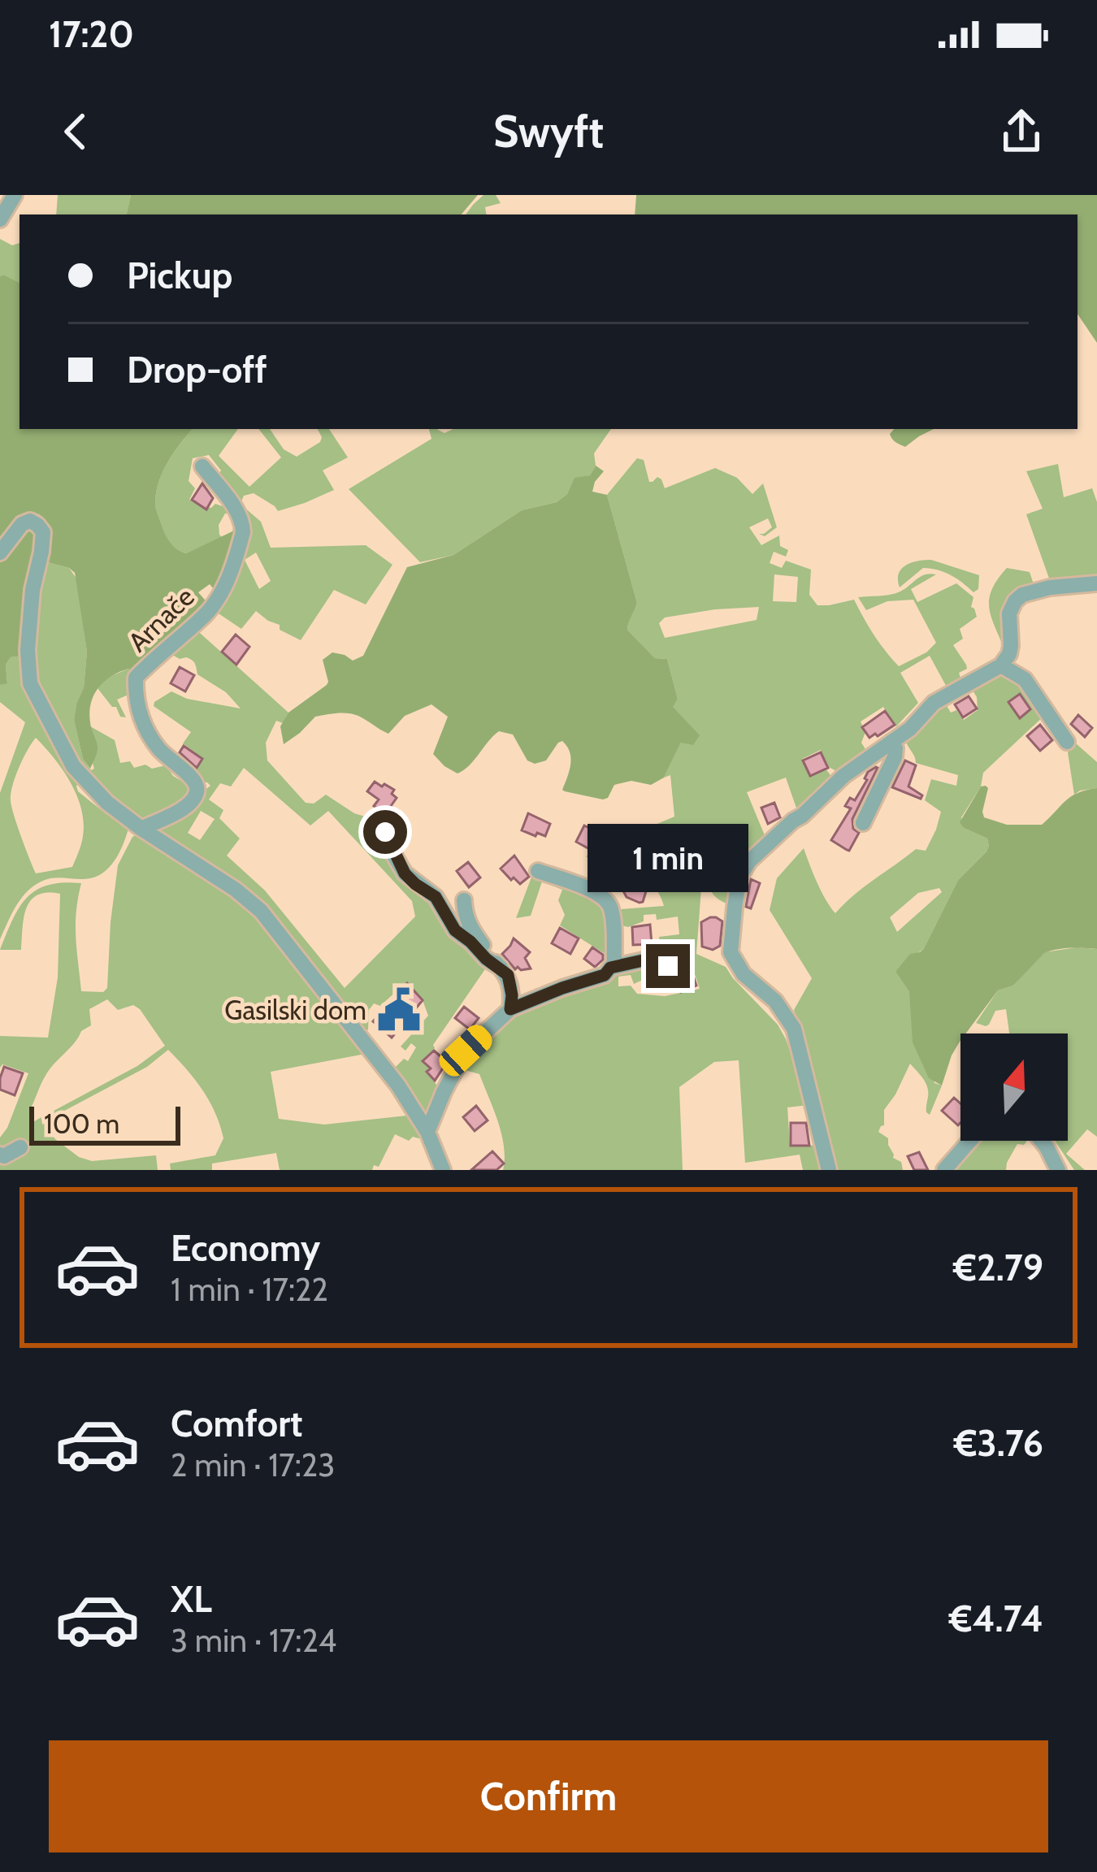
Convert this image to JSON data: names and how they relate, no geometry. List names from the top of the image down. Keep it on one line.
{"streets":{"street":["Arnače"]},"places":{"public building":["Gasilski dom"]},"scale_bar":"100 m","north":"top","page":{"status":"17:20","header":"Swyft","banner":["Pickup","Drop-off"],"bubble":"1 min","scale":"100 m","list":[{"name":"Economy","note":"1 min · 17:22","value":"€2.79"},{"name":"Comfort","note":"2 min · 17:23","value":"€3.76"},{"name":"XL","note":"3 min · 17:24","value":"€4.74"}],"buttons":"Confirm"}}
